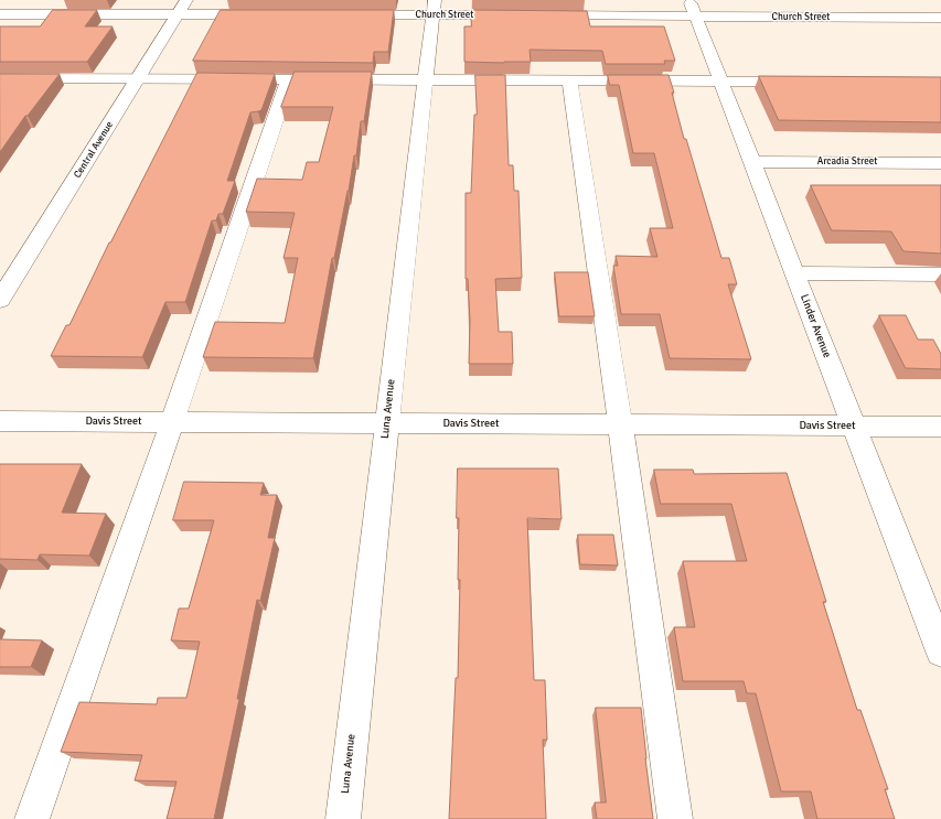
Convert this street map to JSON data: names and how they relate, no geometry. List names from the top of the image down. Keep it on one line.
{"streets":{"street":["Church Street","Central Avenue","Arcadia Street","Linder Avenue","Luna Avenue","Davis Street"]},"crossings":[["Church Street","Linder Avenue"],["Church Street","Luna Avenue"],["Arcadia Street","Linder Avenue"],["Linder Avenue","Davis Street"],["Luna Avenue","Davis Street"]]}
